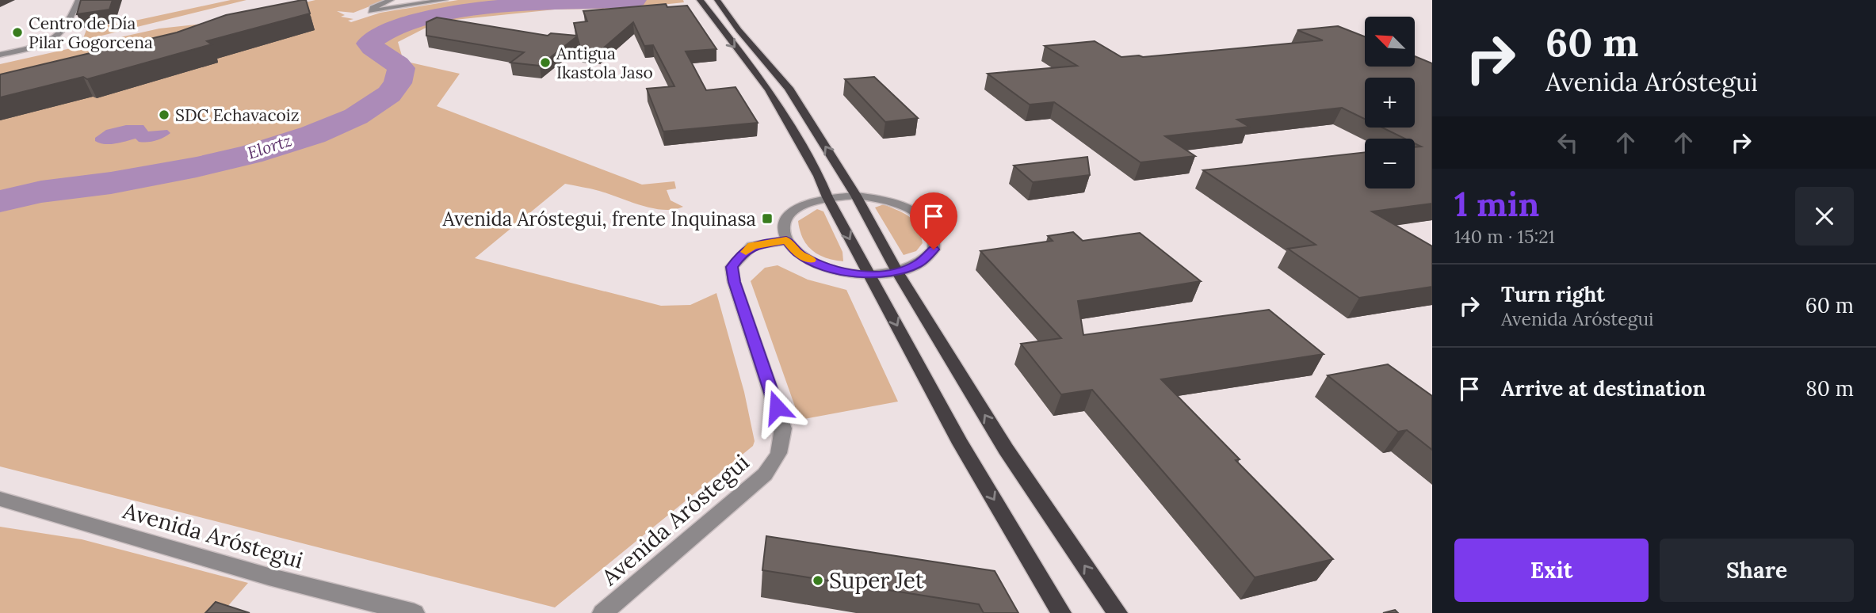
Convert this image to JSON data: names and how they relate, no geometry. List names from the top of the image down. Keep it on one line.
{"streets":{"street":["Avenida Aróstegui"]},"water":["Elortz"],"places":{"other":["Centro de Día Pilar Gogorcena","Antigua Ikastola Jaso","SDC Echavacoiz","Super Jet"],"transit":["Avenida Aróstegui, frente Inquinasa"]},"north":"top left","page":{"turn":["60 m","Avenida Aróstegui"],"map_buttons":["+","−"],"heading":["1 min","140 m · 15:21"],"list":[{"name":"Turn right","note":"Avenida Aróstegui","value":"60 m"},{"name":"Arrive at destination","value":"80 m"}],"buttons":["Exit","Share"]}}
